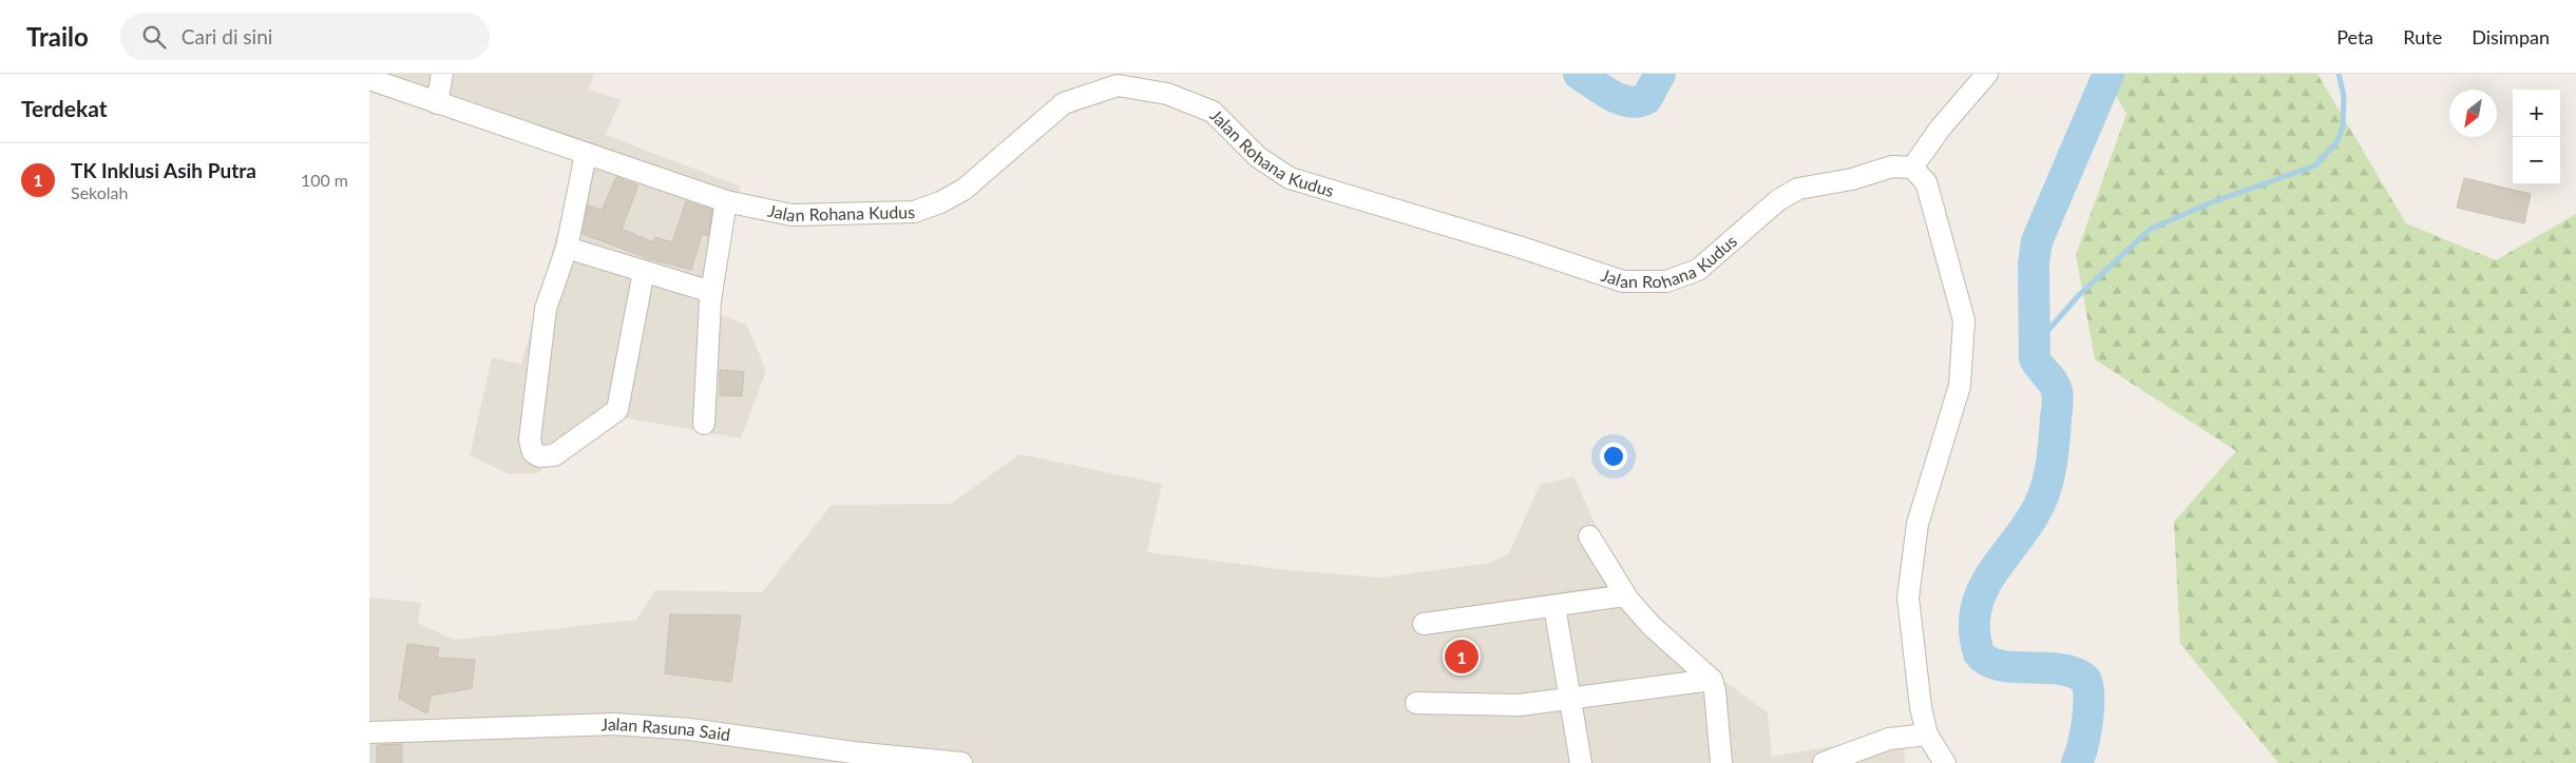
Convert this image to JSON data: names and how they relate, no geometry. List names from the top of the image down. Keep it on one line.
{"streets":{"street":["Jalan Rohana Kudus","Jalan Rasuna Said"]},"north":"bottom left","page":{"header":"Trailo","search":"Cari di sini","nav":["Peta","Rute","Disimpan"],"heading":"Terdekat","map_buttons":["+","−"],"list":[{"mark":"1","name":"TK Inklusi Asih Putra","note":"Sekolah","value":"100 m"}],"pins":"1"}}
